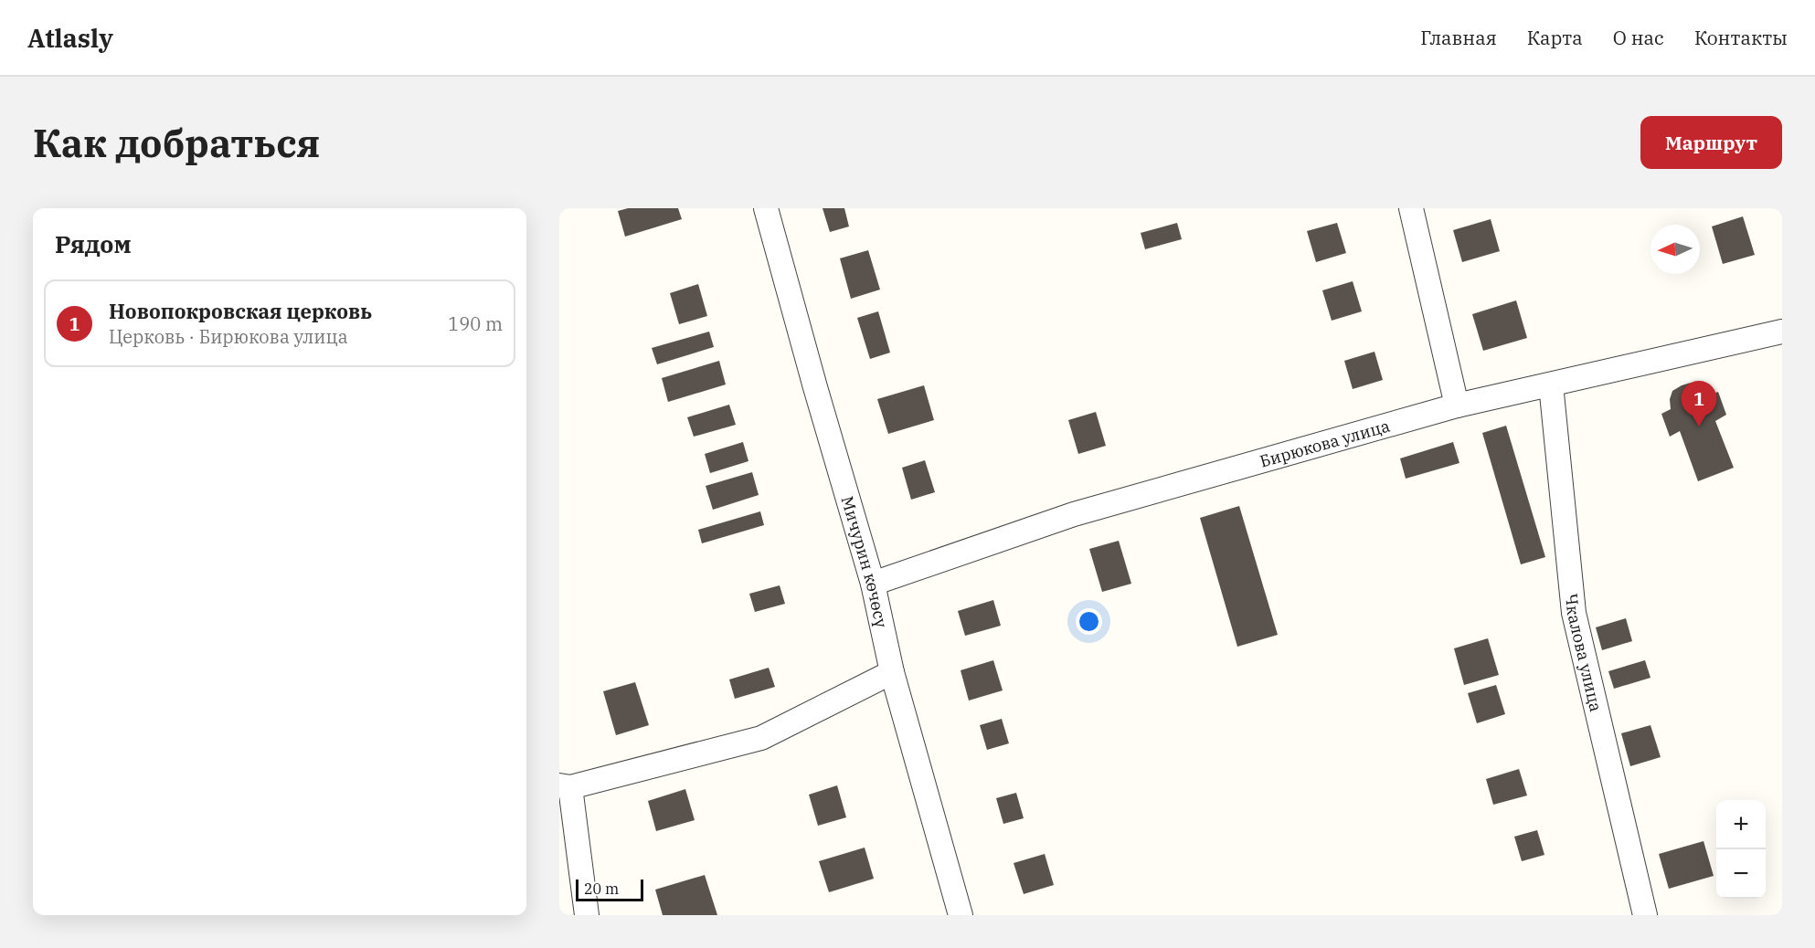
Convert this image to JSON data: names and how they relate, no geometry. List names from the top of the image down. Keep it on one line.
{"streets":{"street":["Бирюкова улица","Мичурин көчөсү","Чкалова улица"]},"crossings":[["Бирюкова улица","Мичурин көчөсү"],["Бирюкова улица","Чкалова улица"]],"scale_bar":"20 m","north":"left","page":{"header":"Atlasly","nav":["Главная","Карта","О нас","Контакты"],"buttons":"Маршрут","title":"Как добраться","heading":"Рядом","list":[{"mark":"1","name":"Новопокровская церковь","note":"Церковь · Бирюкова улица","value":"190 m"}],"pins":"1","map_buttons":["+","−"],"scale":"20 m"}}
